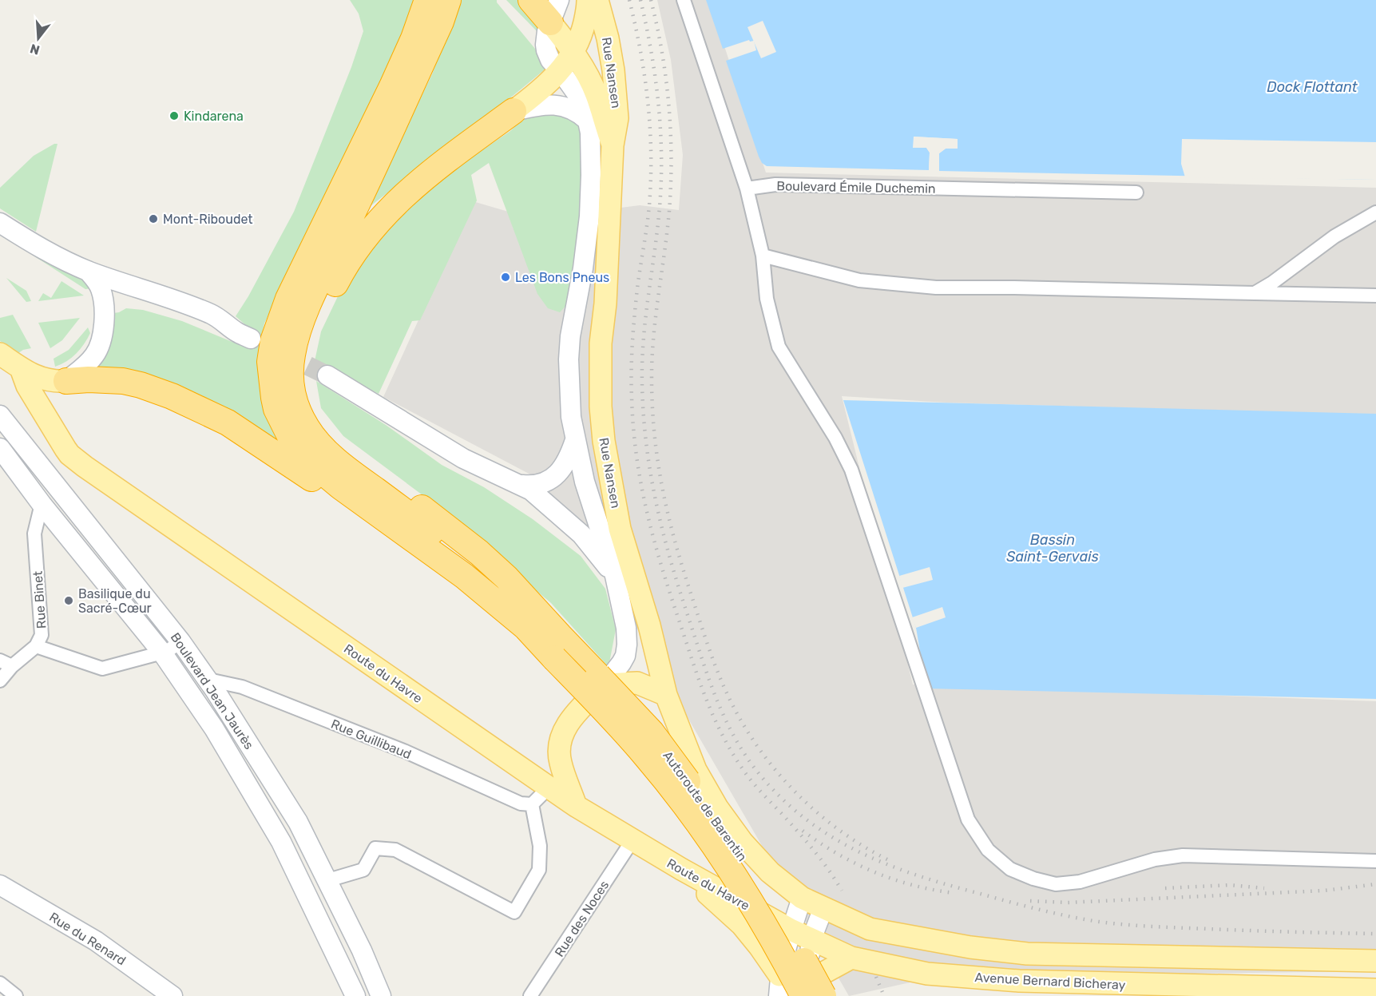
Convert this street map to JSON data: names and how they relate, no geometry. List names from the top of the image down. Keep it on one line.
{"streets":{"highway":["Autoroute de Barentin"],"main road":["Rue Nansen","Route du Havre","Boulevard Jean Jaurès","Rue du Renard","Avenue Bernard Bicheray"],"street":["Boulevard Émile Duchemin","Rue Binet","Rue Guillibaud","Rue des Noces"]},"crossings":[["Rue Nansen","Autoroute de Barentin"],["Rue Nansen","Avenue Bernard Bicheray"],["Rue Binet","Boulevard Jean Jaurès"],["Route du Havre","Rue des Noces"],["Route du Havre","Avenue Bernard Bicheray"],["Boulevard Jean Jaurès","Rue Guillibaud"]],"water":["Dock Flottant","Bassin Saint-Gervais"],"places":["Kindarena","Mont-Riboudet","Les Bons Pneus","Basilique du Sacré-Cœur"],"north":"bottom"}
